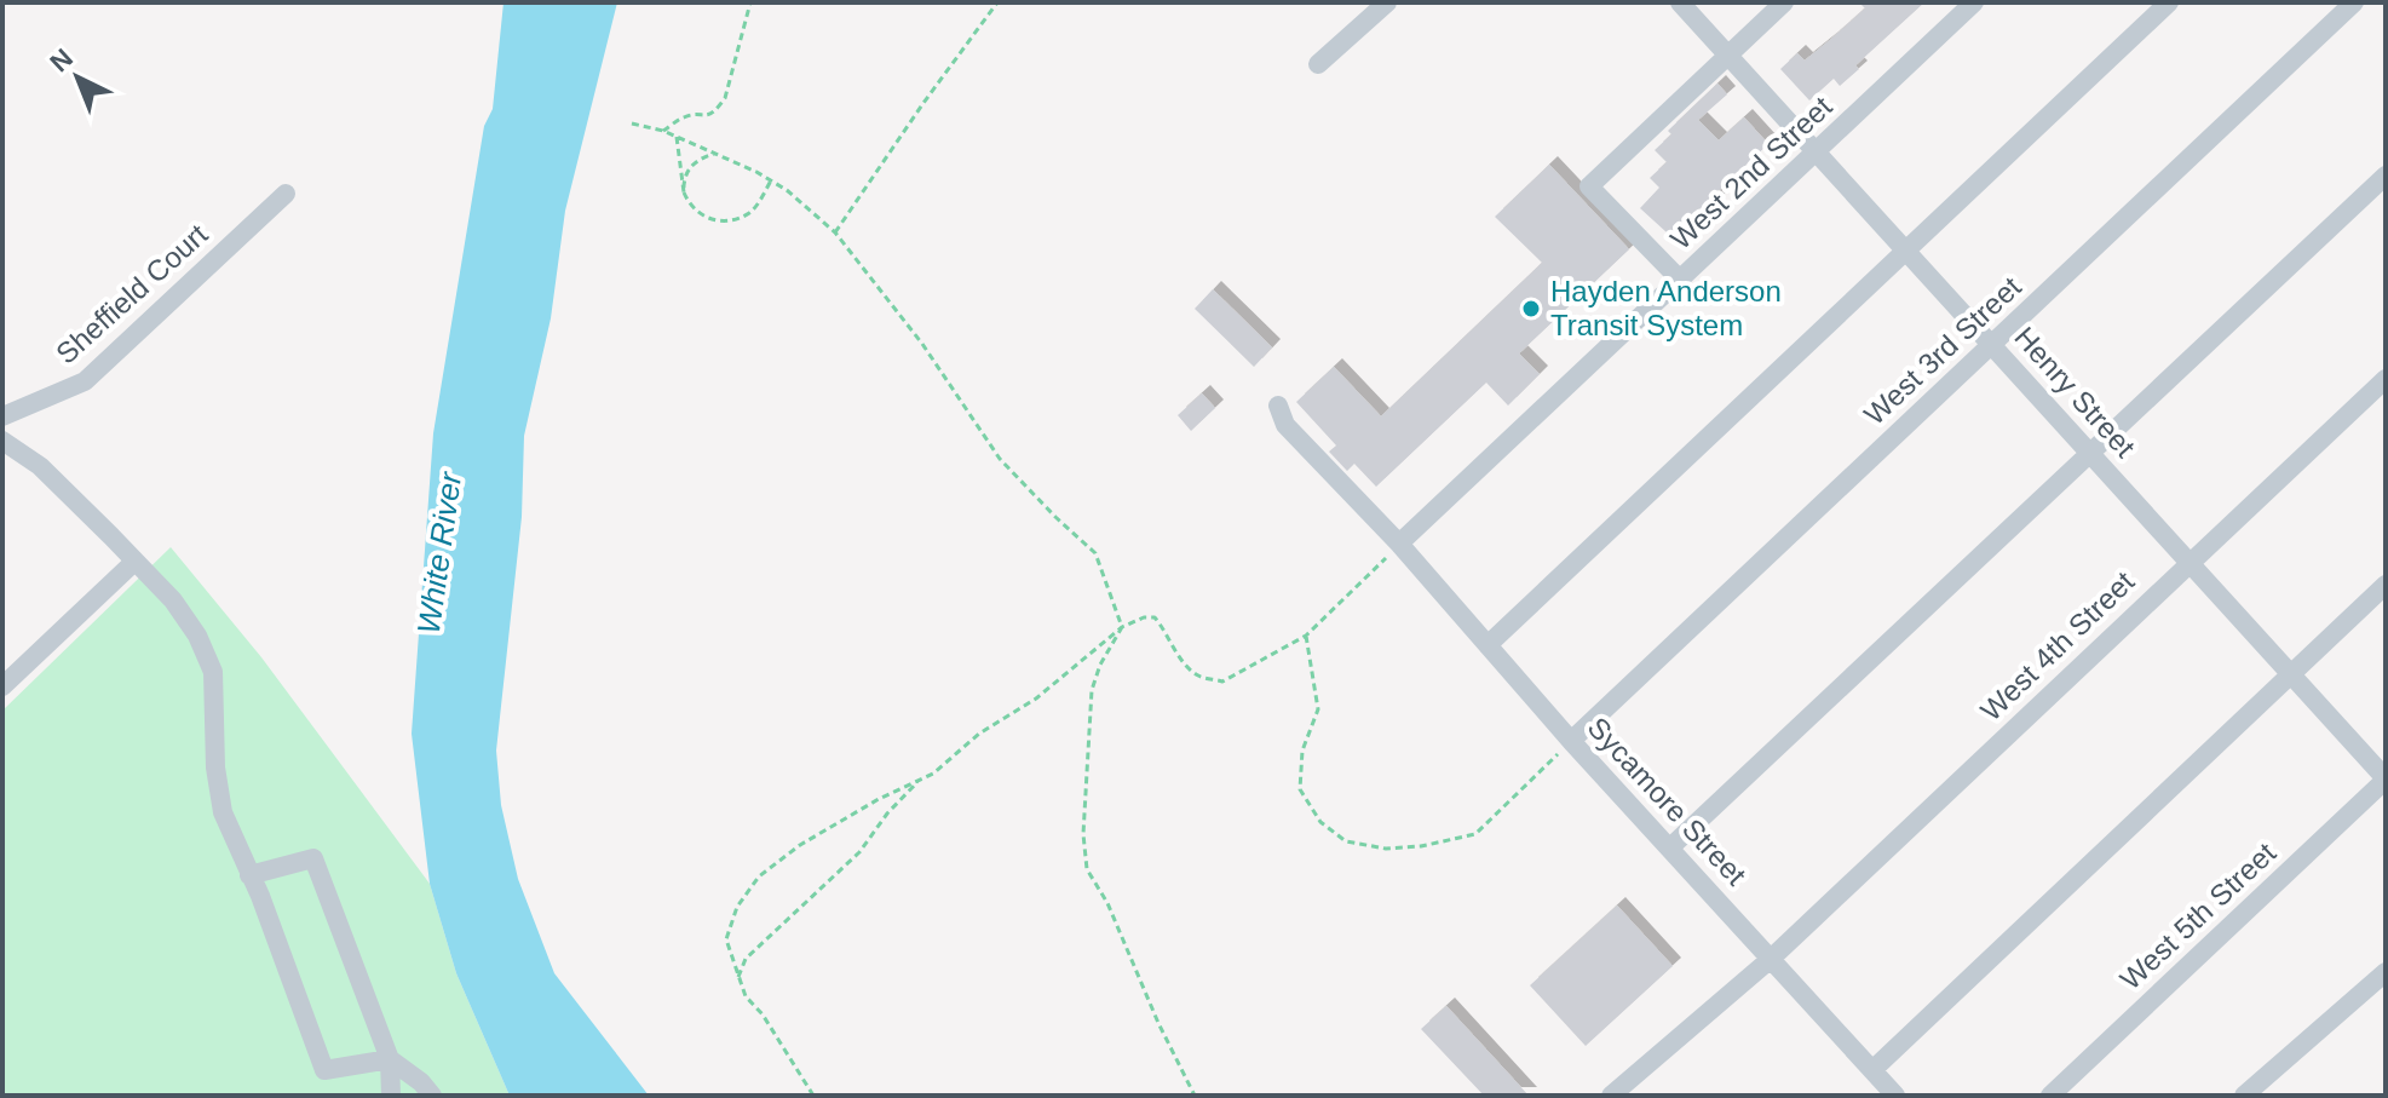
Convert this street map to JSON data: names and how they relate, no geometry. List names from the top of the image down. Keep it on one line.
{"streets":{"street":["West 2nd Street","Sheffield Court","West 3rd Street","Henry Street","West 4th Street","Sycamore Street","West 5th Street"]},"crossings":[["West 2nd Street","Henry Street"],["West 2nd Street","Sycamore Street"],["West 3rd Street","Henry Street"],["West 3rd Street","Sycamore Street"],["Henry Street","West 4th Street"],["Henry Street","West 5th Street"],["West 4th Street","Sycamore Street"]],"water":["White River"],"places":["Hayden Anderson Transit System"],"north":"top left"}
